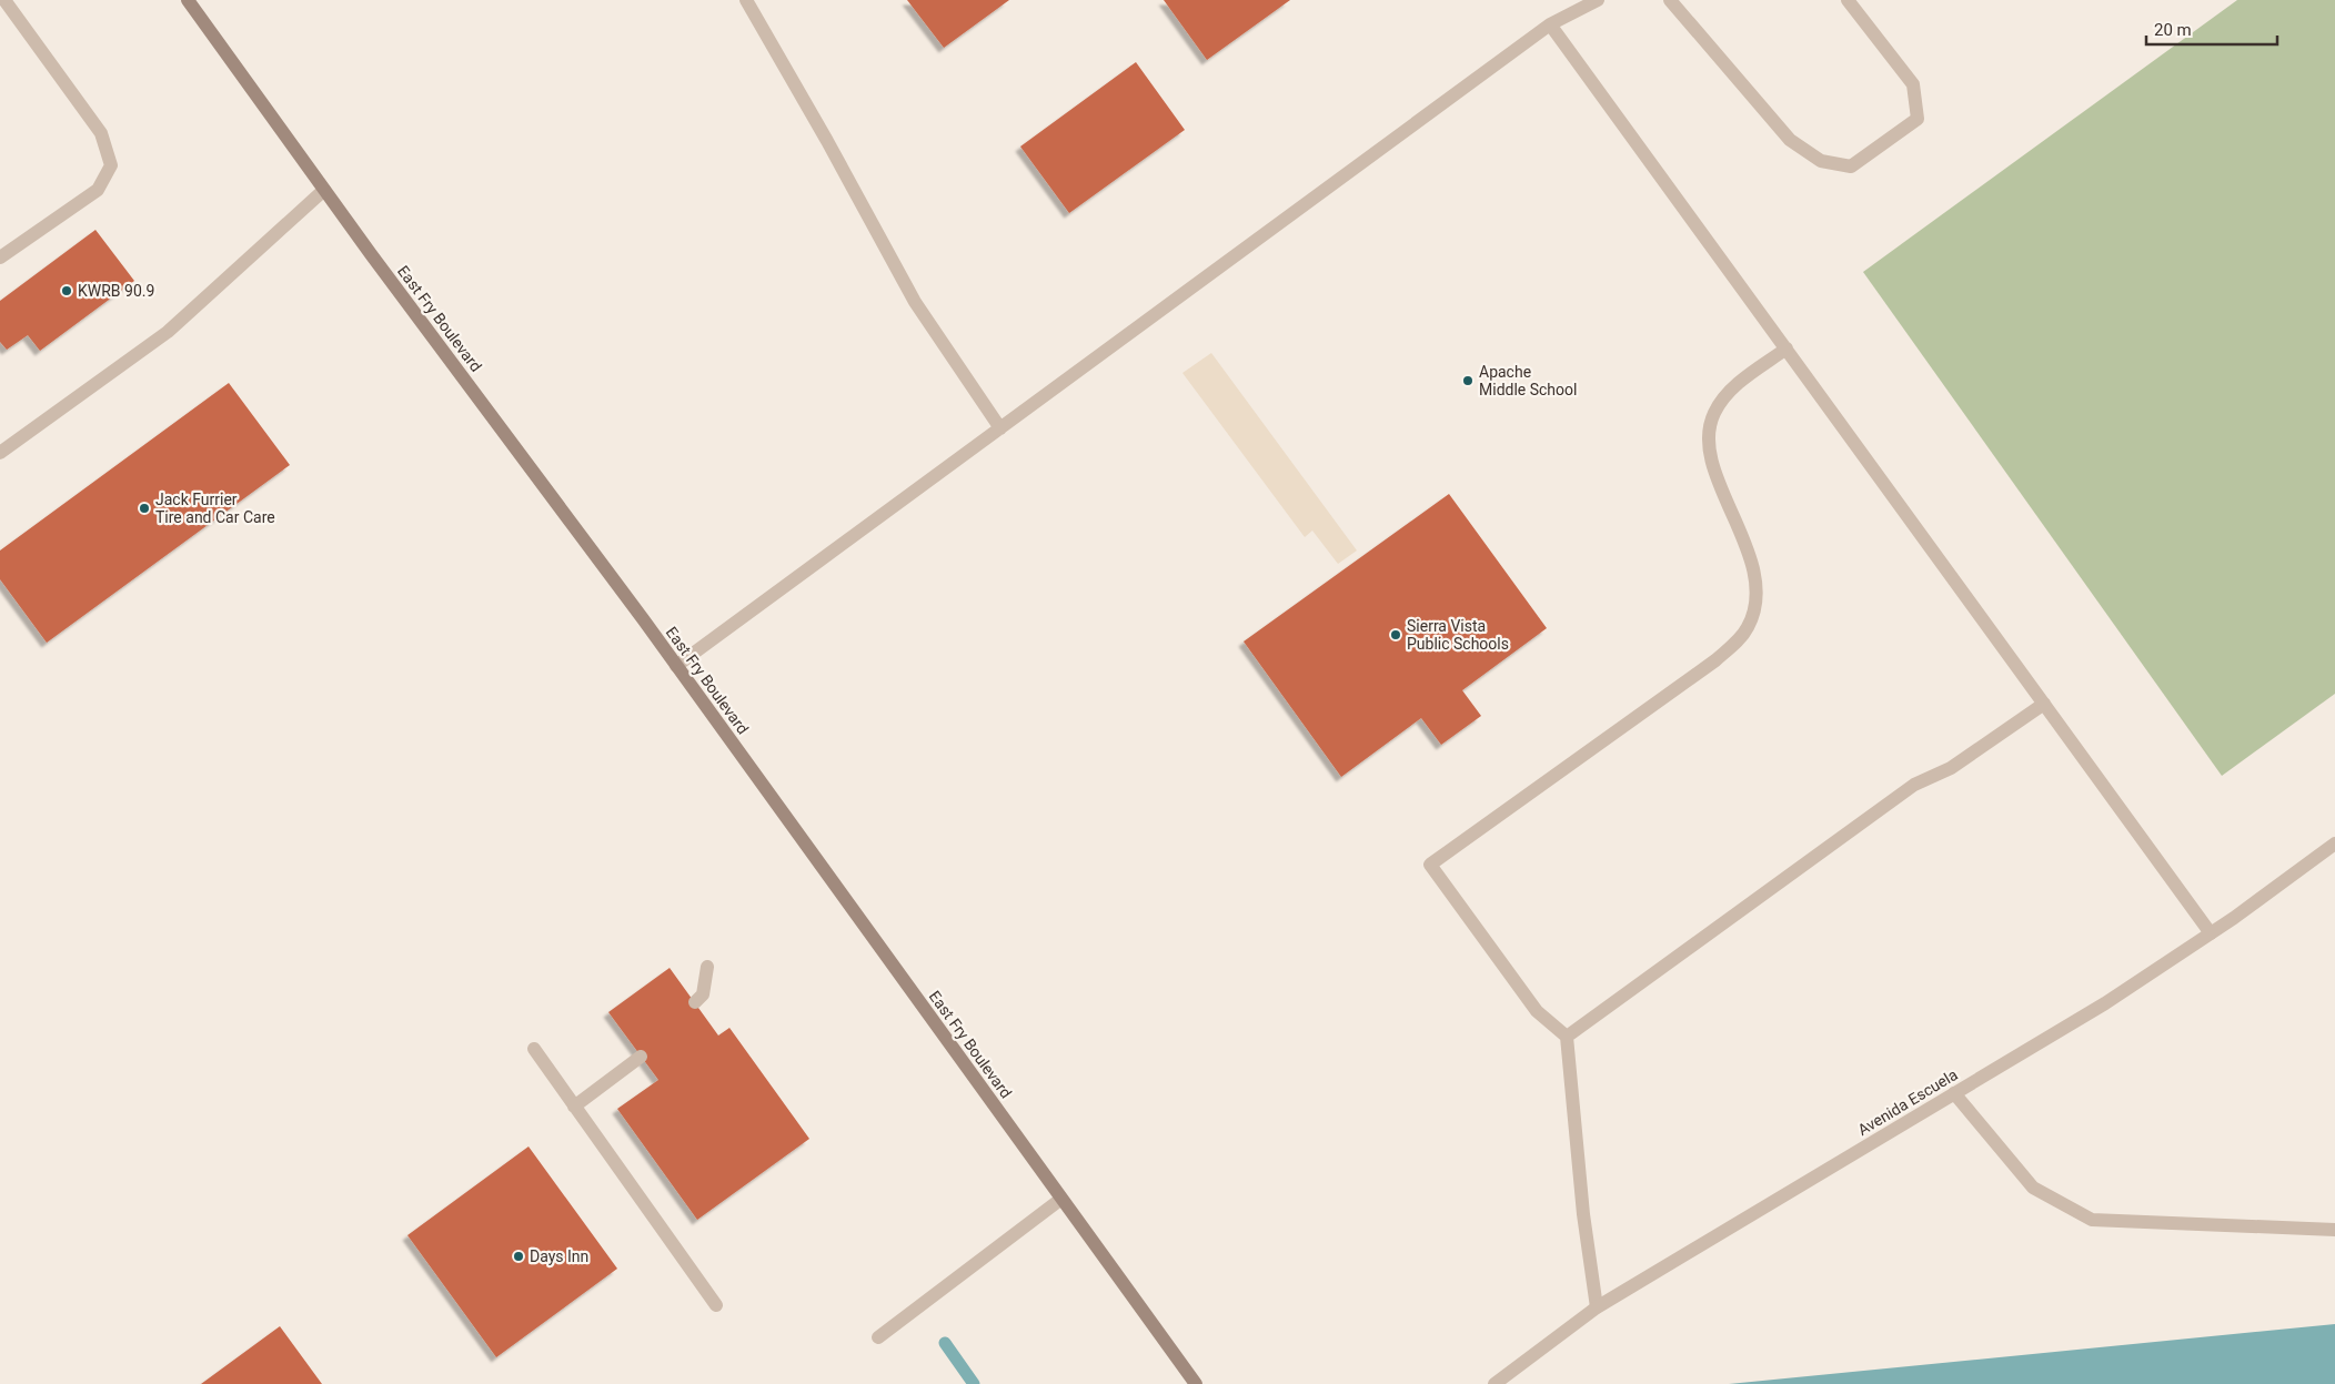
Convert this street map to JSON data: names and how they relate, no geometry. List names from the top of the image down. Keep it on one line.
{"streets":{"main road":["East Fry Boulevard"],"street":["Avenida Escuela"]},"places":["KWRB 90.9","Apache Middle School","Jack Furrier Tire and Car Care","Sierra Vista Public Schools","Days Inn"],"scale_bar":"20 m"}
